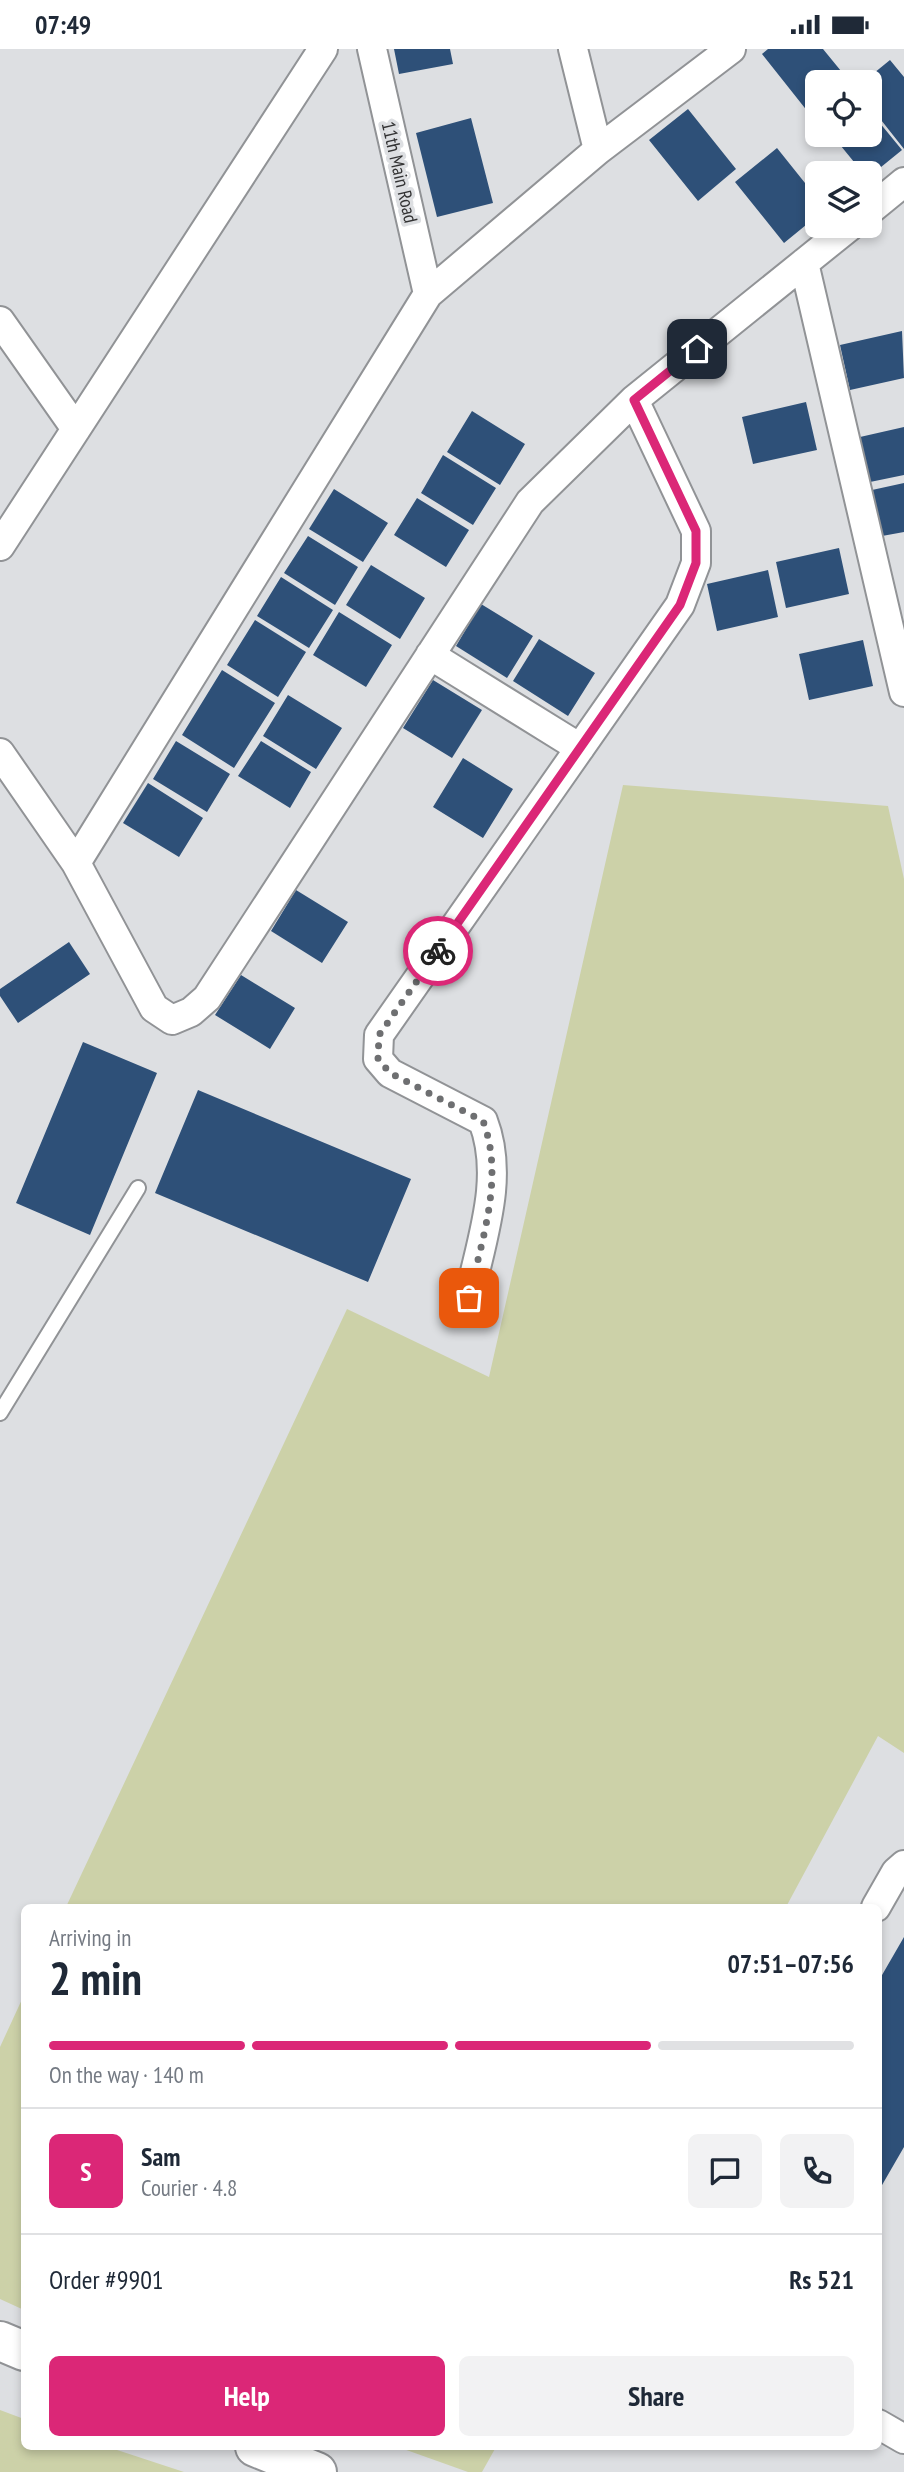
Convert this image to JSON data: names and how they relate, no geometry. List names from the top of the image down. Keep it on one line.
{"streets":{"street":["11th Main Road"]},"page":{"status":"07:49","heading":["2 min","Arriving in","07:51–07:56"],"panel":["Sam","Courier · 4.8","Order #9901","Rs 521"],"bar":"On the way · 140 m","round":"S","buttons":["Help","Share"]}}
